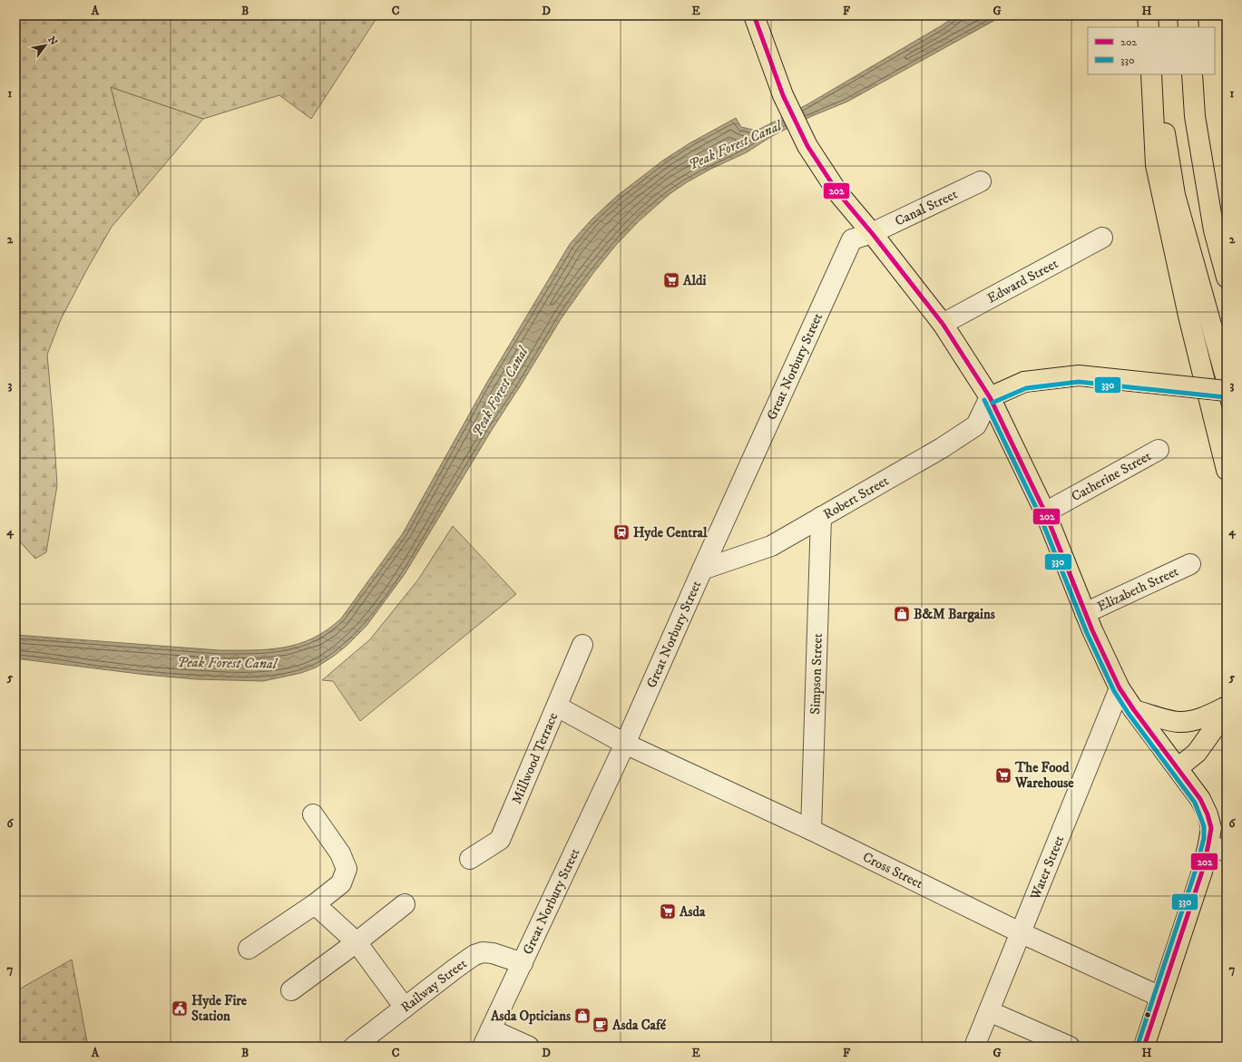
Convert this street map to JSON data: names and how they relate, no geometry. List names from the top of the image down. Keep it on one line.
{"streets":{"street":["Canal Street","Edward Street","Great Norbury Street","Catherine Street","Robert Street","Elizabeth Street","Simpson Street","Millwood Terrace","Water Street","Cross Street","Railway Street"]},"crossings":[["Canal Street","Great Norbury Street"],["Great Norbury Street","Robert Street"],["Great Norbury Street","Cross Street"],["Great Norbury Street","Railway Street"],["Robert Street","Simpson Street"],["Simpson Street","Cross Street"],["Millwood Terrace","Cross Street"],["Water Street","Cross Street"]],"water":["Peak Forest Canal"],"places":{"supermarket":["Aldi","The Food Warehouse","Asda"],"station":["Hyde Central"],"shop":["B&M Bargains","Asda Opticians"],"public building":["Hyde Fire Station"],"cafe":["Asda Café"]},"lines":["transit line 202","transit line 330"],"legend":["202","330"],"north":"top right","grid":{"columns":["A","B","C","D","E","F","G","H"],"rows":["1","2","3","4","5","6","7"]}}
